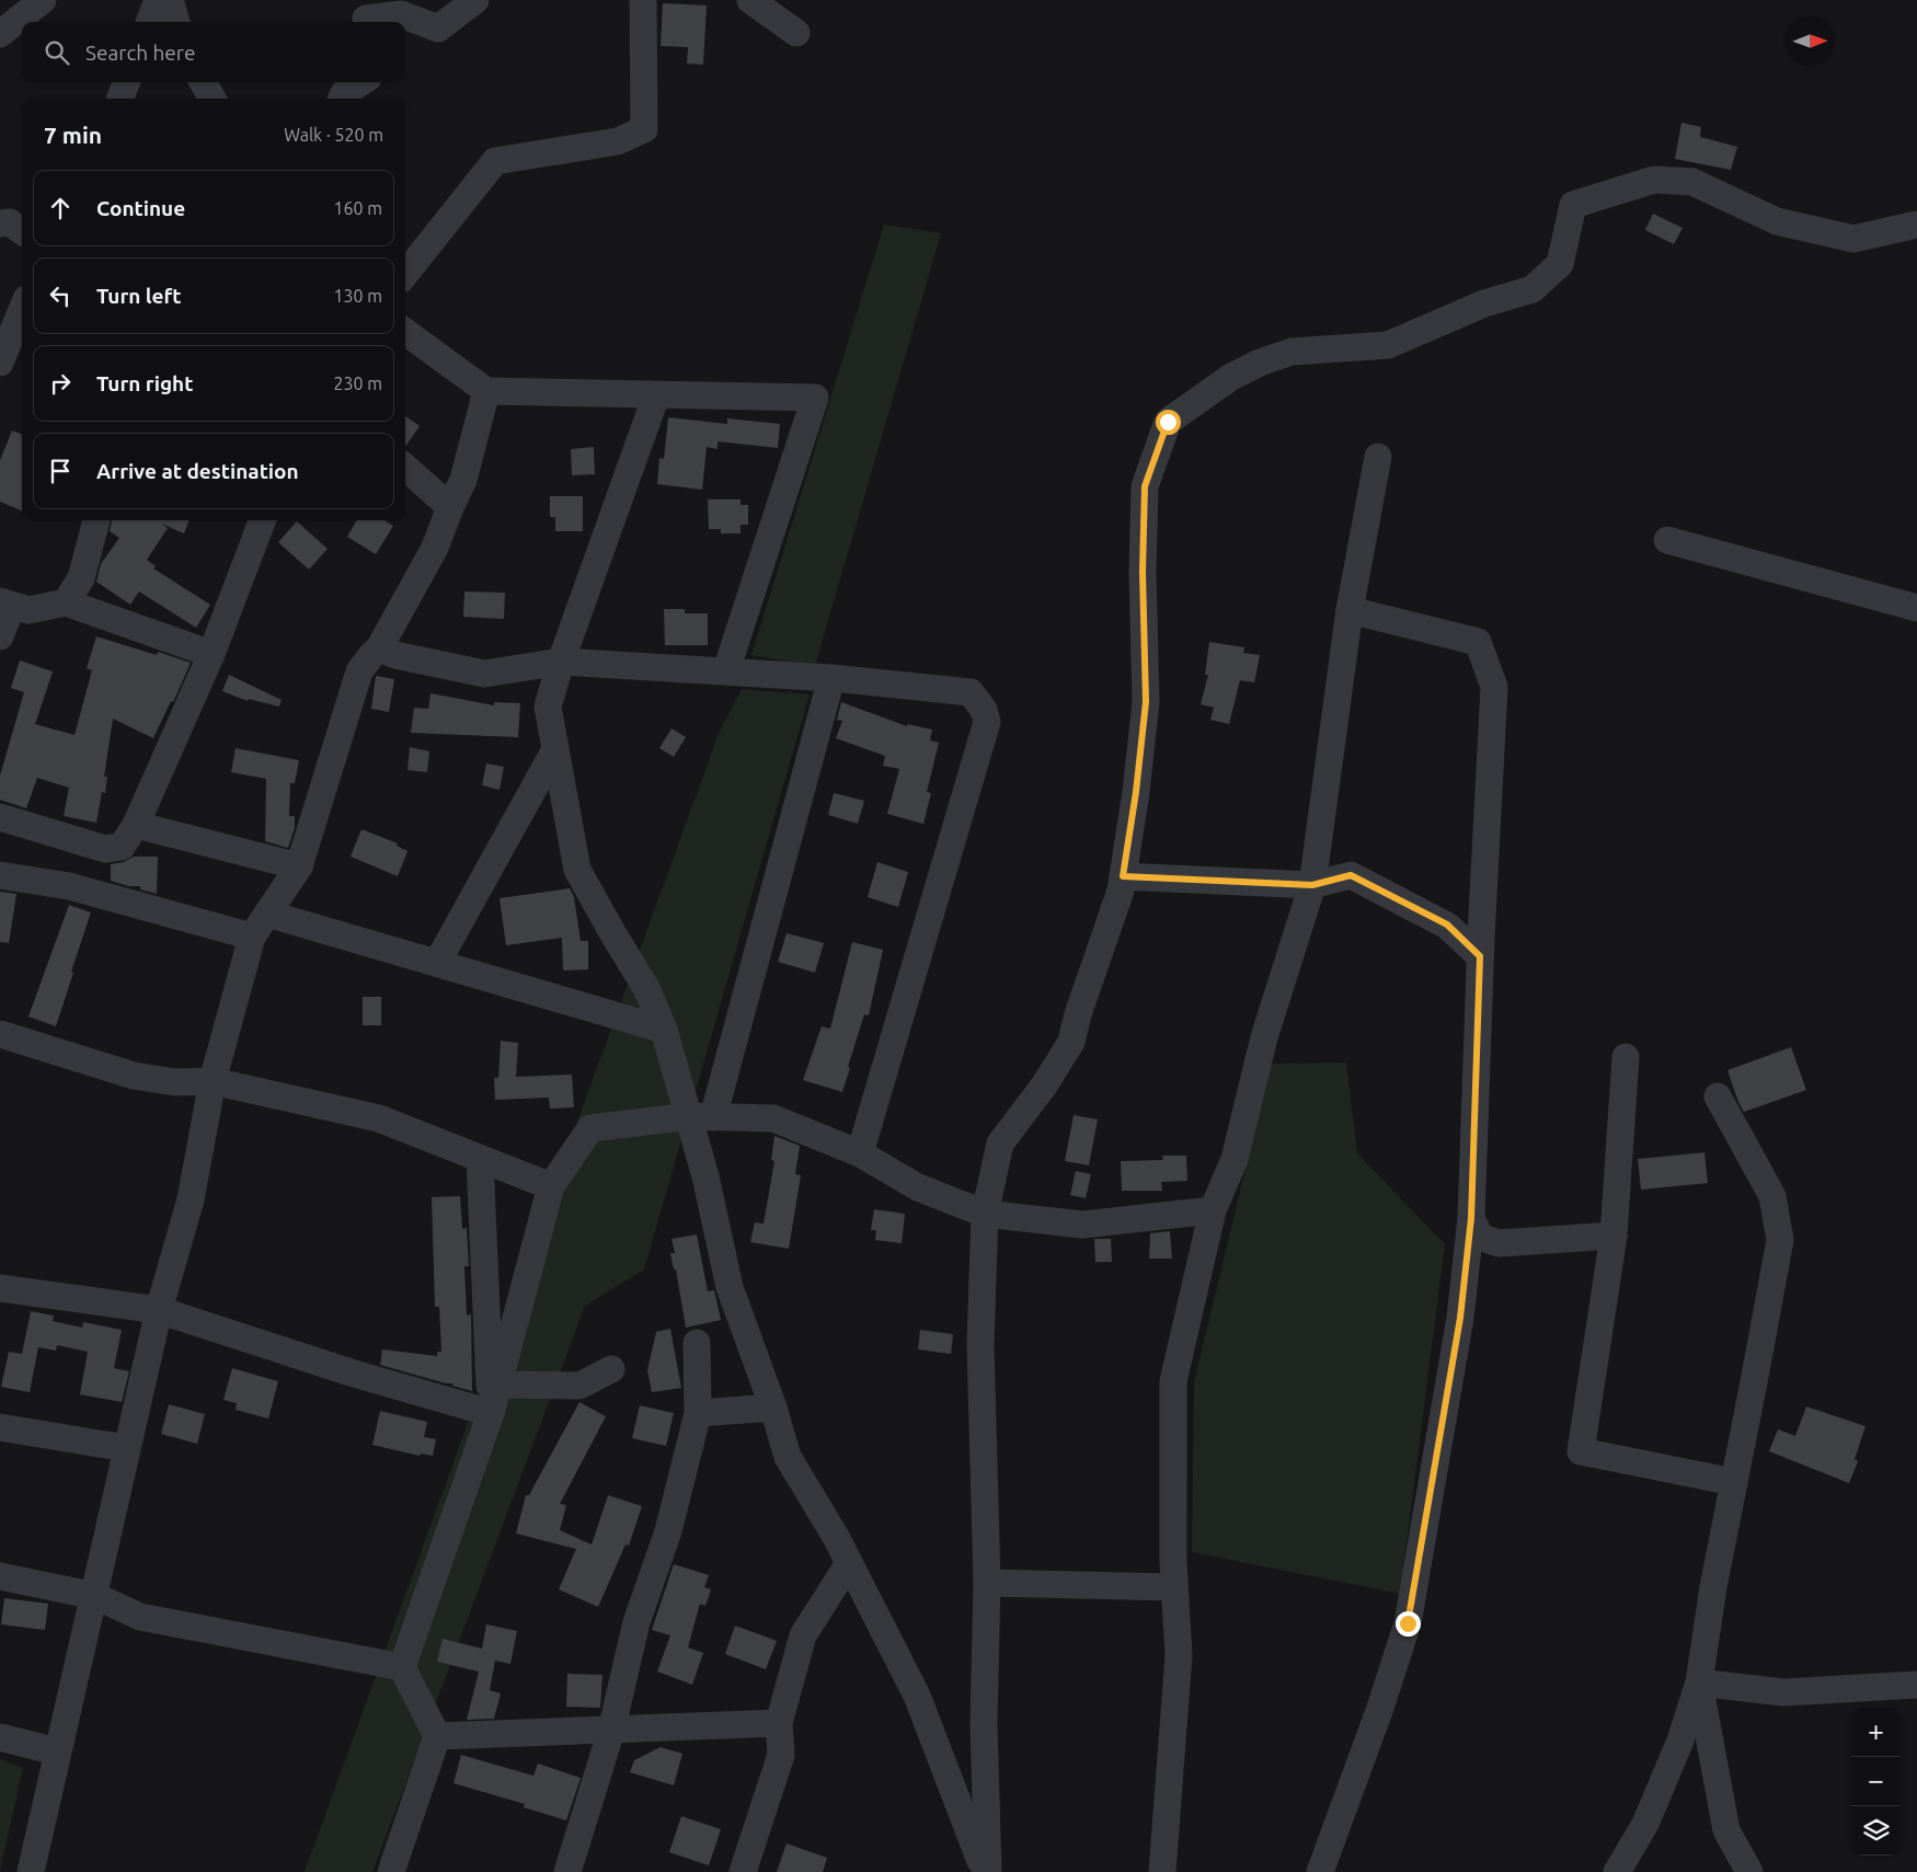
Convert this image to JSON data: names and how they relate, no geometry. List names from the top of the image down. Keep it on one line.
{"north":"right","page":{"search":"Search here","heading":["7 min","Walk · 520 m"],"list":[["Continue","160 m"],["Turn left","130 m"],["Turn right","230 m"],"Arrive at destination"],"map_buttons":["+","−"]}}
